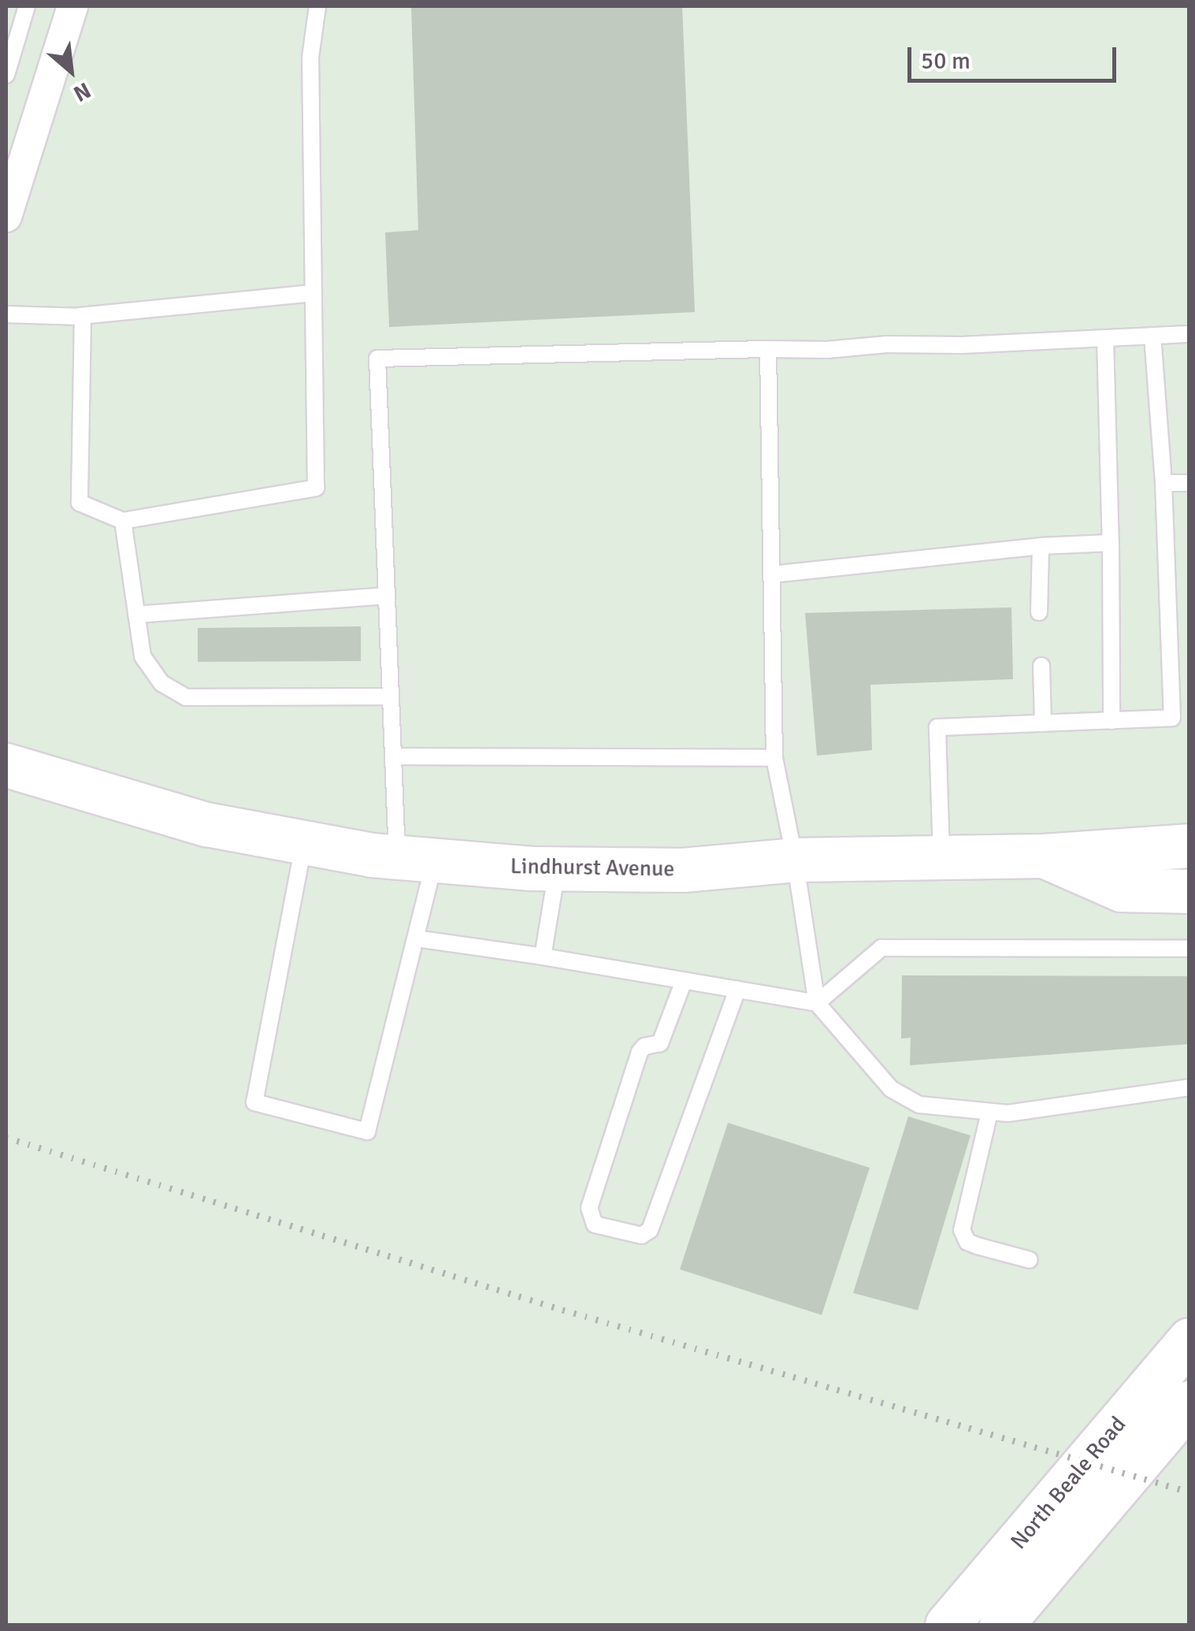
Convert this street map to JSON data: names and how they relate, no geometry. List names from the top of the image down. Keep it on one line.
{"streets":{"main road":["Lindhurst Avenue","North Beale Road"]},"scale_bar":"50 m","north":"bottom right"}
